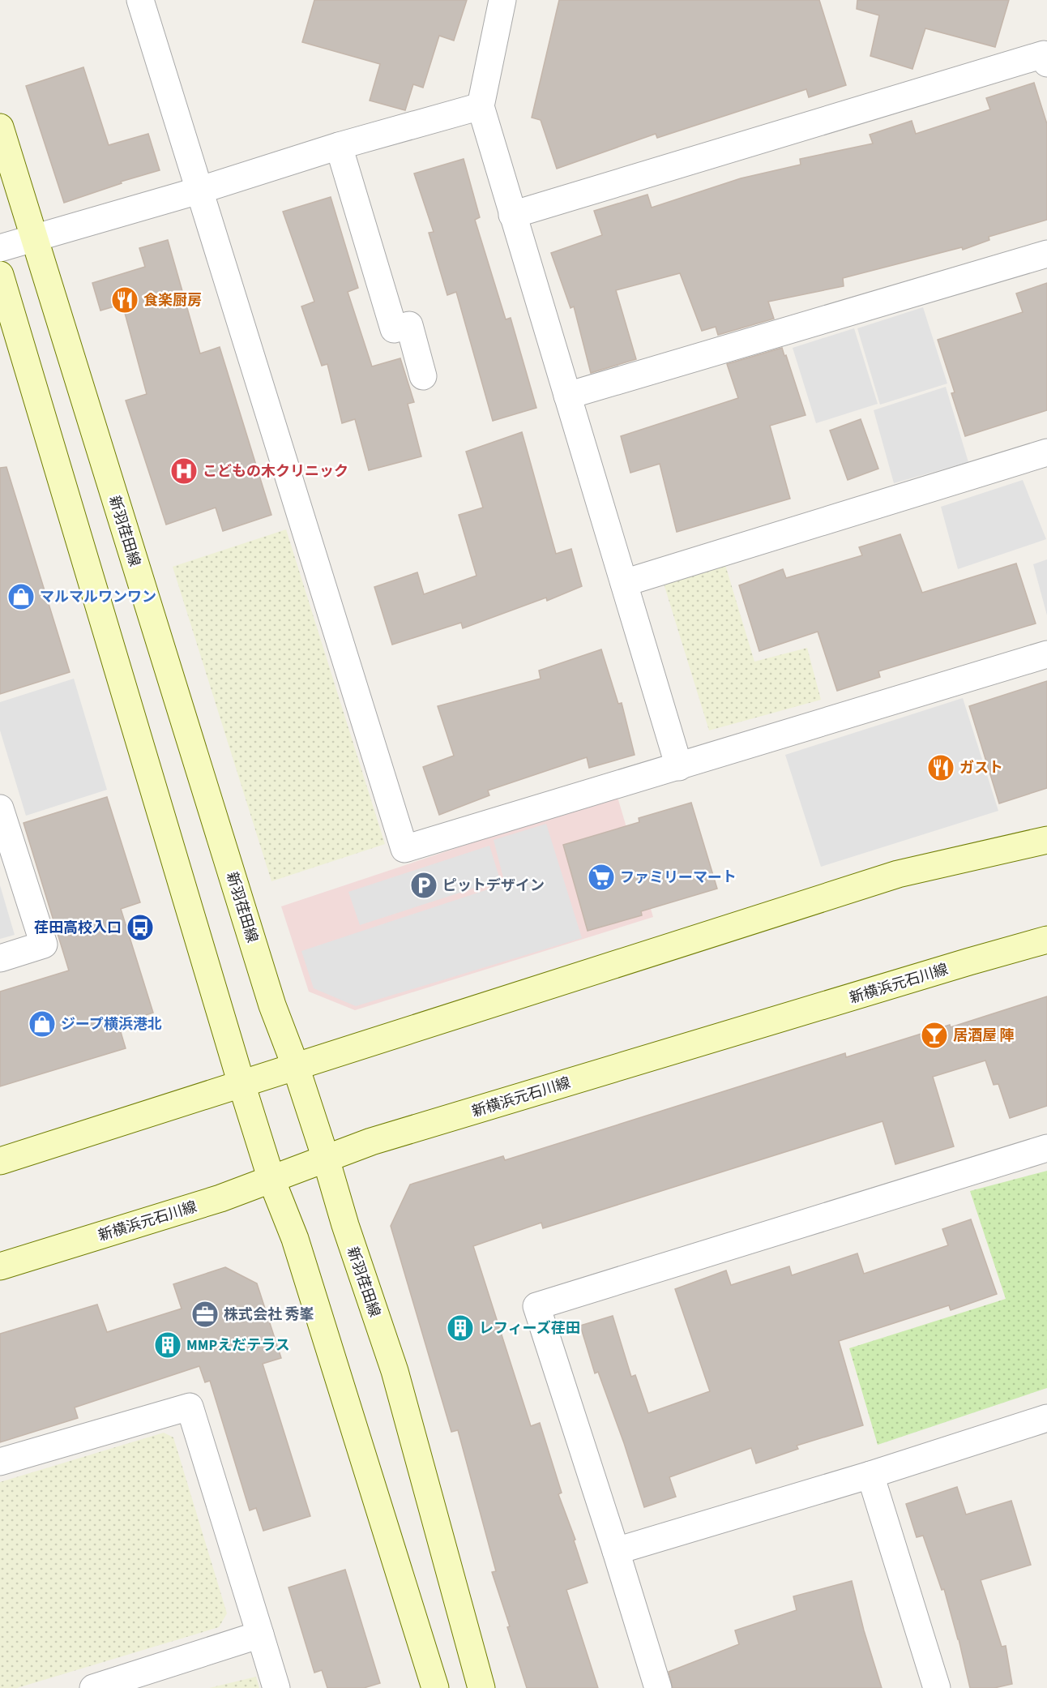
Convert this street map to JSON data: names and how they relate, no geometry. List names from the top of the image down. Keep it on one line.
{"streets":{"street":["新羽荏田線","新横浜元石川線"]},"crossings":[["新羽荏田線","新横浜元石川線"]],"places":{"restaurant":["食楽厨房","ガスト"],"hospital":["こどもの木クリニック"],"shop":["マルマルワンワン","ジープ横浜港北"],"supermarket":["ファミリーマート"],"parking":["ピットデザイン"],"bus stop":["荏田高校入口"],"bar":["居酒屋 陣"],"office":["株式会社 秀峯"],"building":["レフィーズ荏田","MMPえだテラス"]}}
